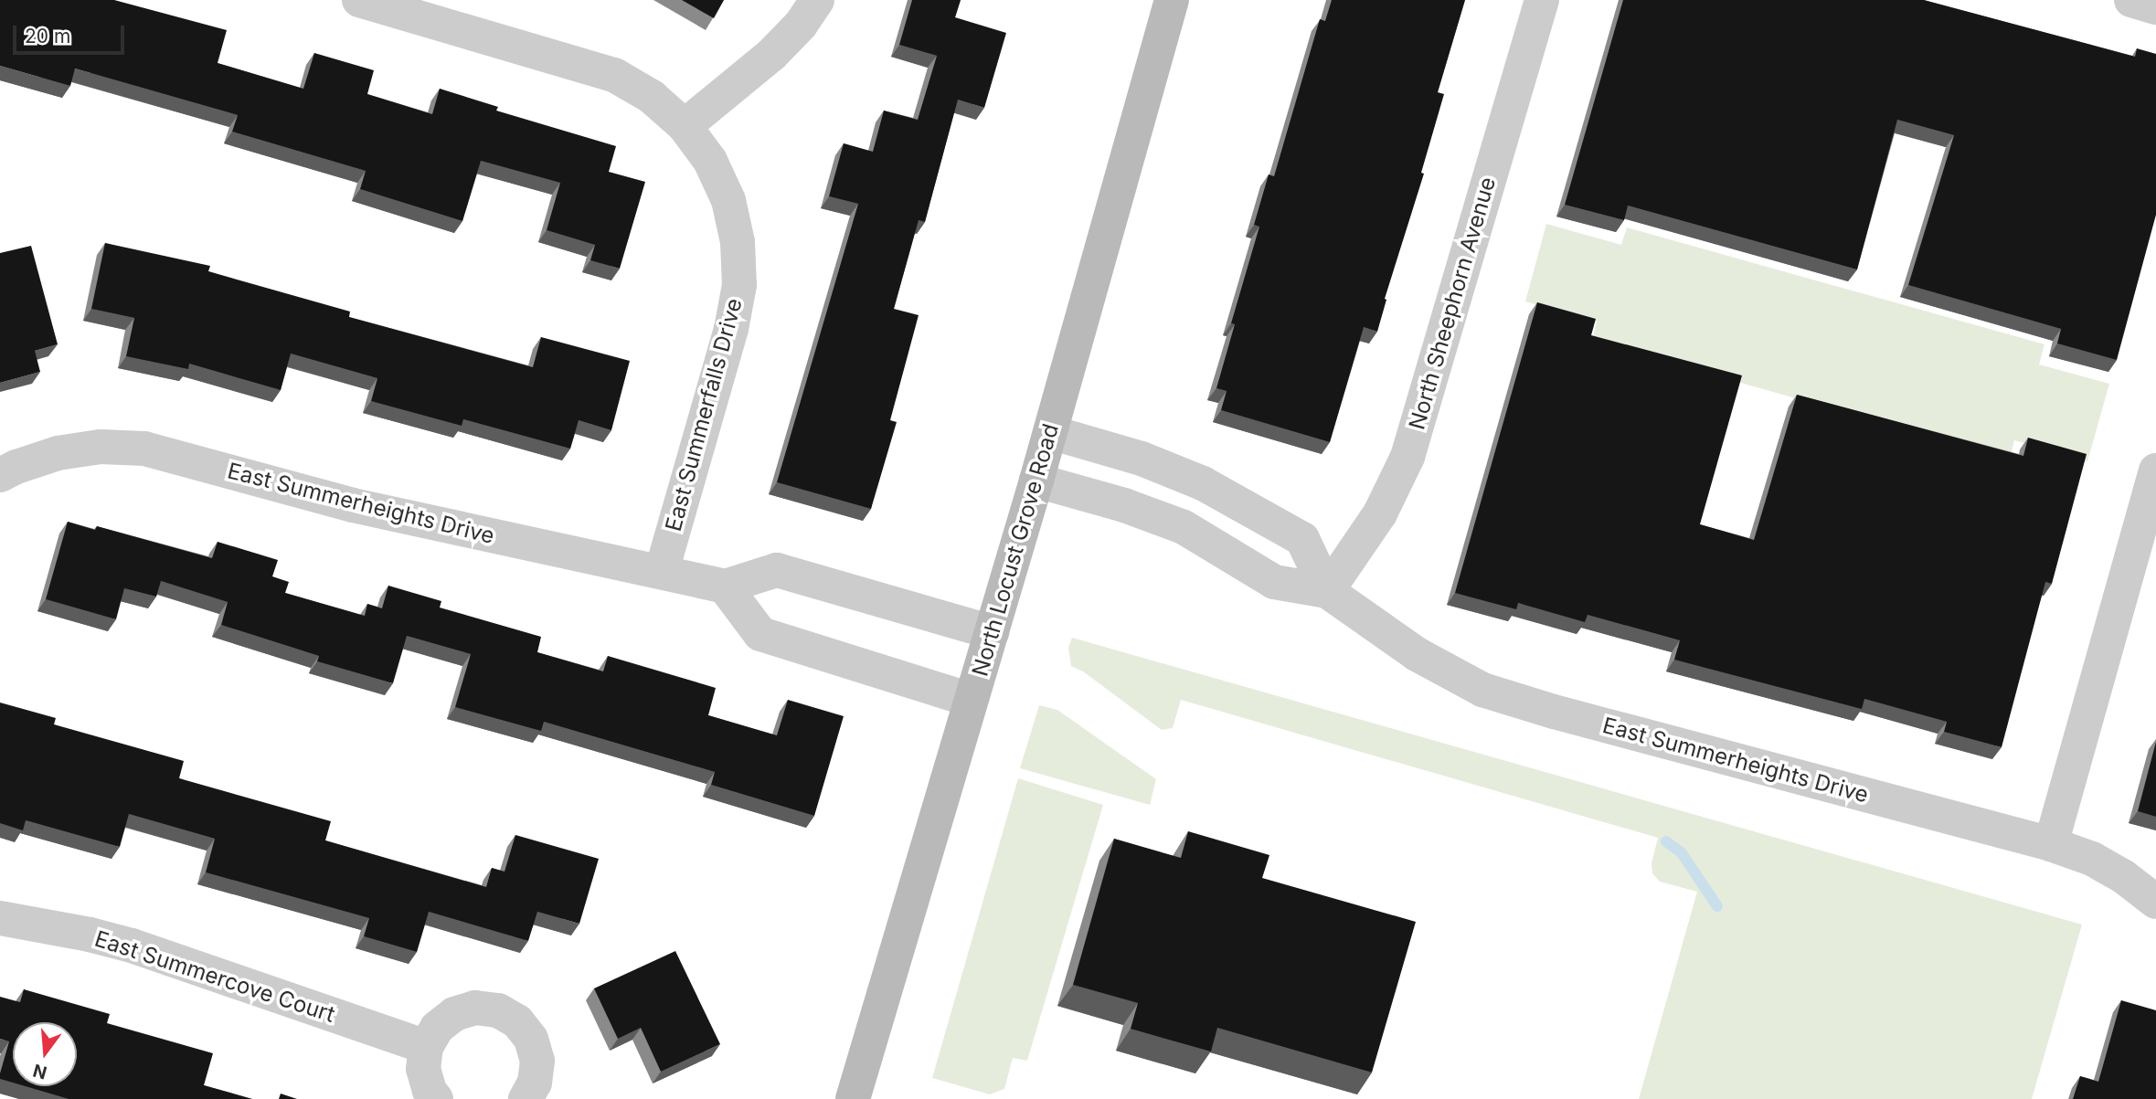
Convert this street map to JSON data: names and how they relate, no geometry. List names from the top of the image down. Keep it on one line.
{"streets":{"main road":["North Locust Grove Road"],"street":["North Sheephorn Avenue","East Summerfalls Drive","East Summerheights Drive","East Summercove Court"]},"crossings":[["North Sheephorn Avenue","East Summerheights Drive"],["East Summerfalls Drive","East Summerheights Drive"],["East Summerheights Drive","North Locust Grove Road"]],"scale_bar":"20 m","north":"bottom"}
